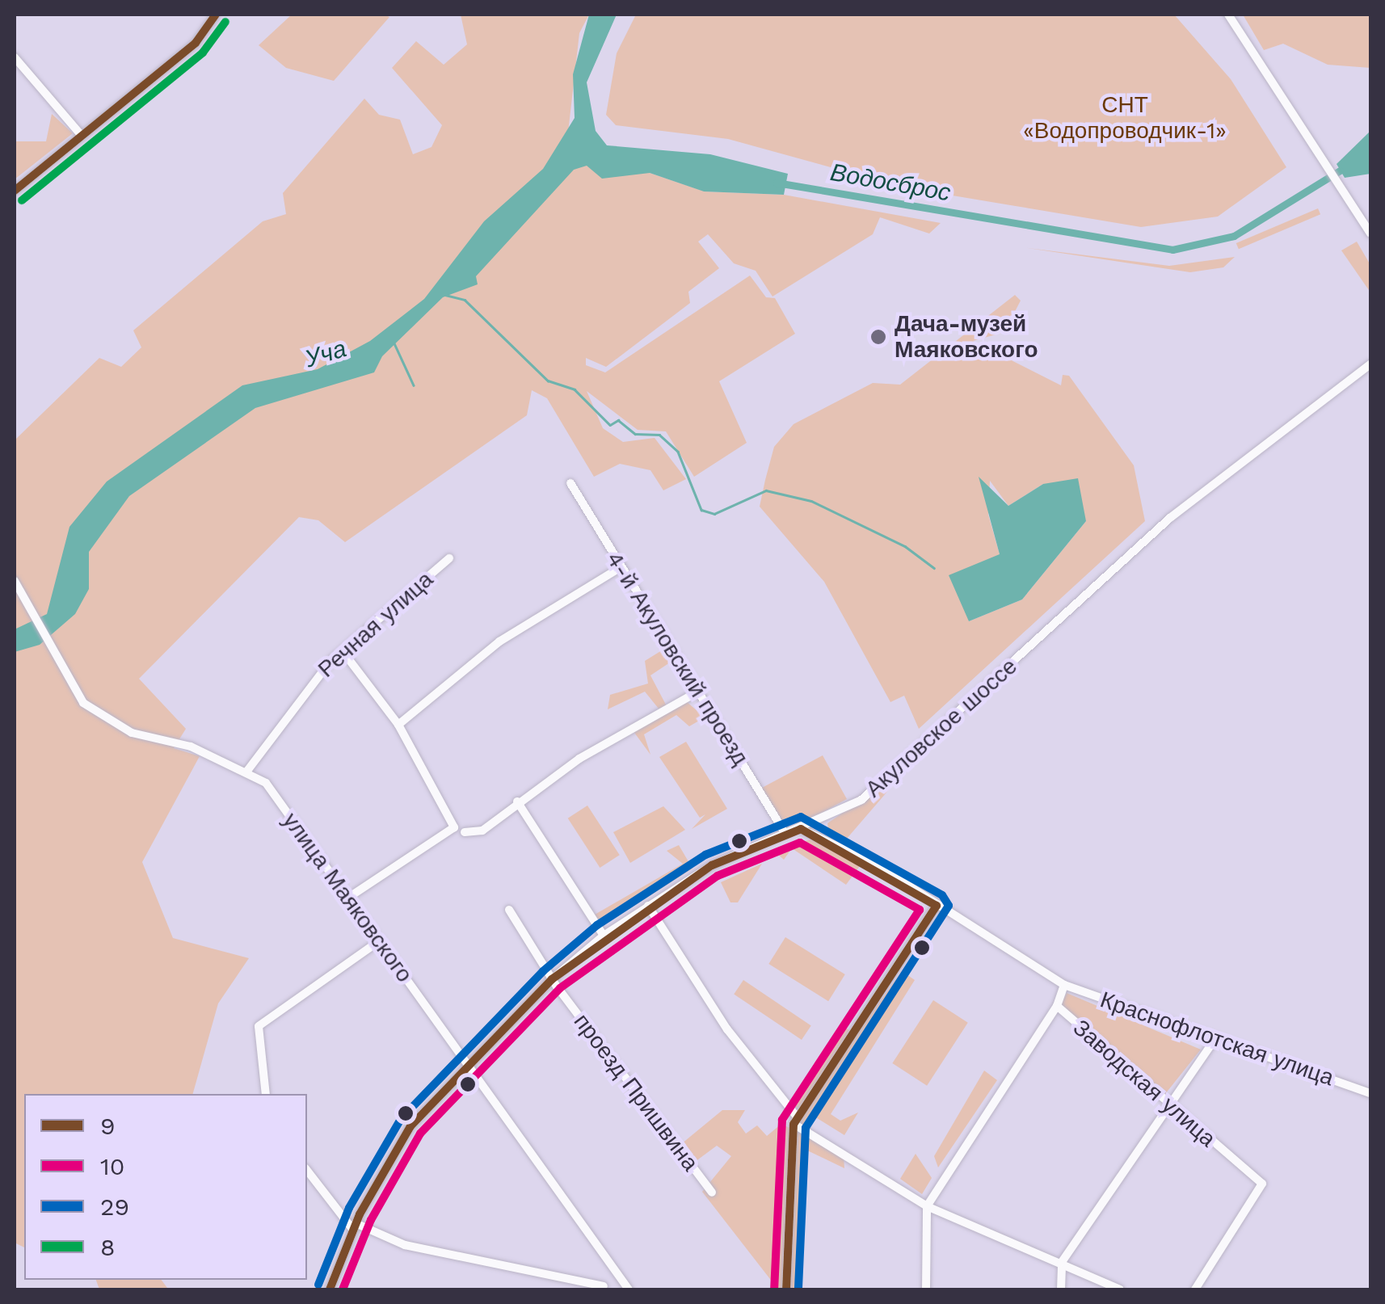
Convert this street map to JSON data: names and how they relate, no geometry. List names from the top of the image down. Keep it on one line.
{"streets":{"street":["Речная улица","4-й Акуловский проезд","Акуловское шоссе","улица Маяковского","Краснофлотская улица","Заводская улица","проезд Пришвина"]},"crossings":[["Речная улица","улица Маяковского"],["4-й Акуловский проезд","Акуловское шоссе"],["Акуловское шоссе","улица Маяковского"],["Акуловское шоссе","проезд Пришвина"],["Краснофлотская улица","Заводская улица"]],"water":["Водосброс","Уча"],"parks":["СНТ «Водопроводчик-1»"],"places":["Дача-музей Маяковского"],"lines":["transit line 9","transit line 8","transit line 29","transit line 10"],"legend":["9","10","29","8"]}
